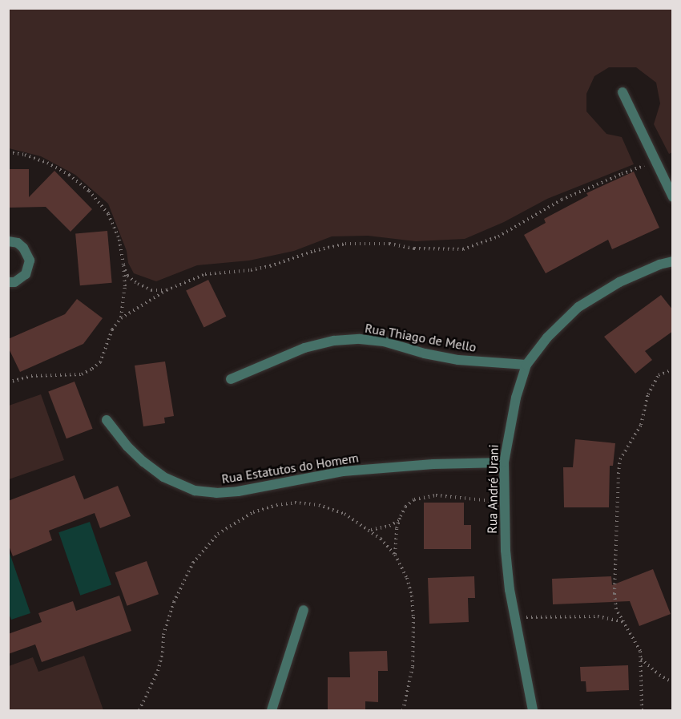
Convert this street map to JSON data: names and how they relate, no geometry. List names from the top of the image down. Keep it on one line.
{"streets":{"street":["Rua Thiago de Mello","Rua Estatutos do Homem","Rua André Urani"]},"crossings":[["Rua Thiago de Mello","Rua André Urani"],["Rua Estatutos do Homem","Rua André Urani"]]}
